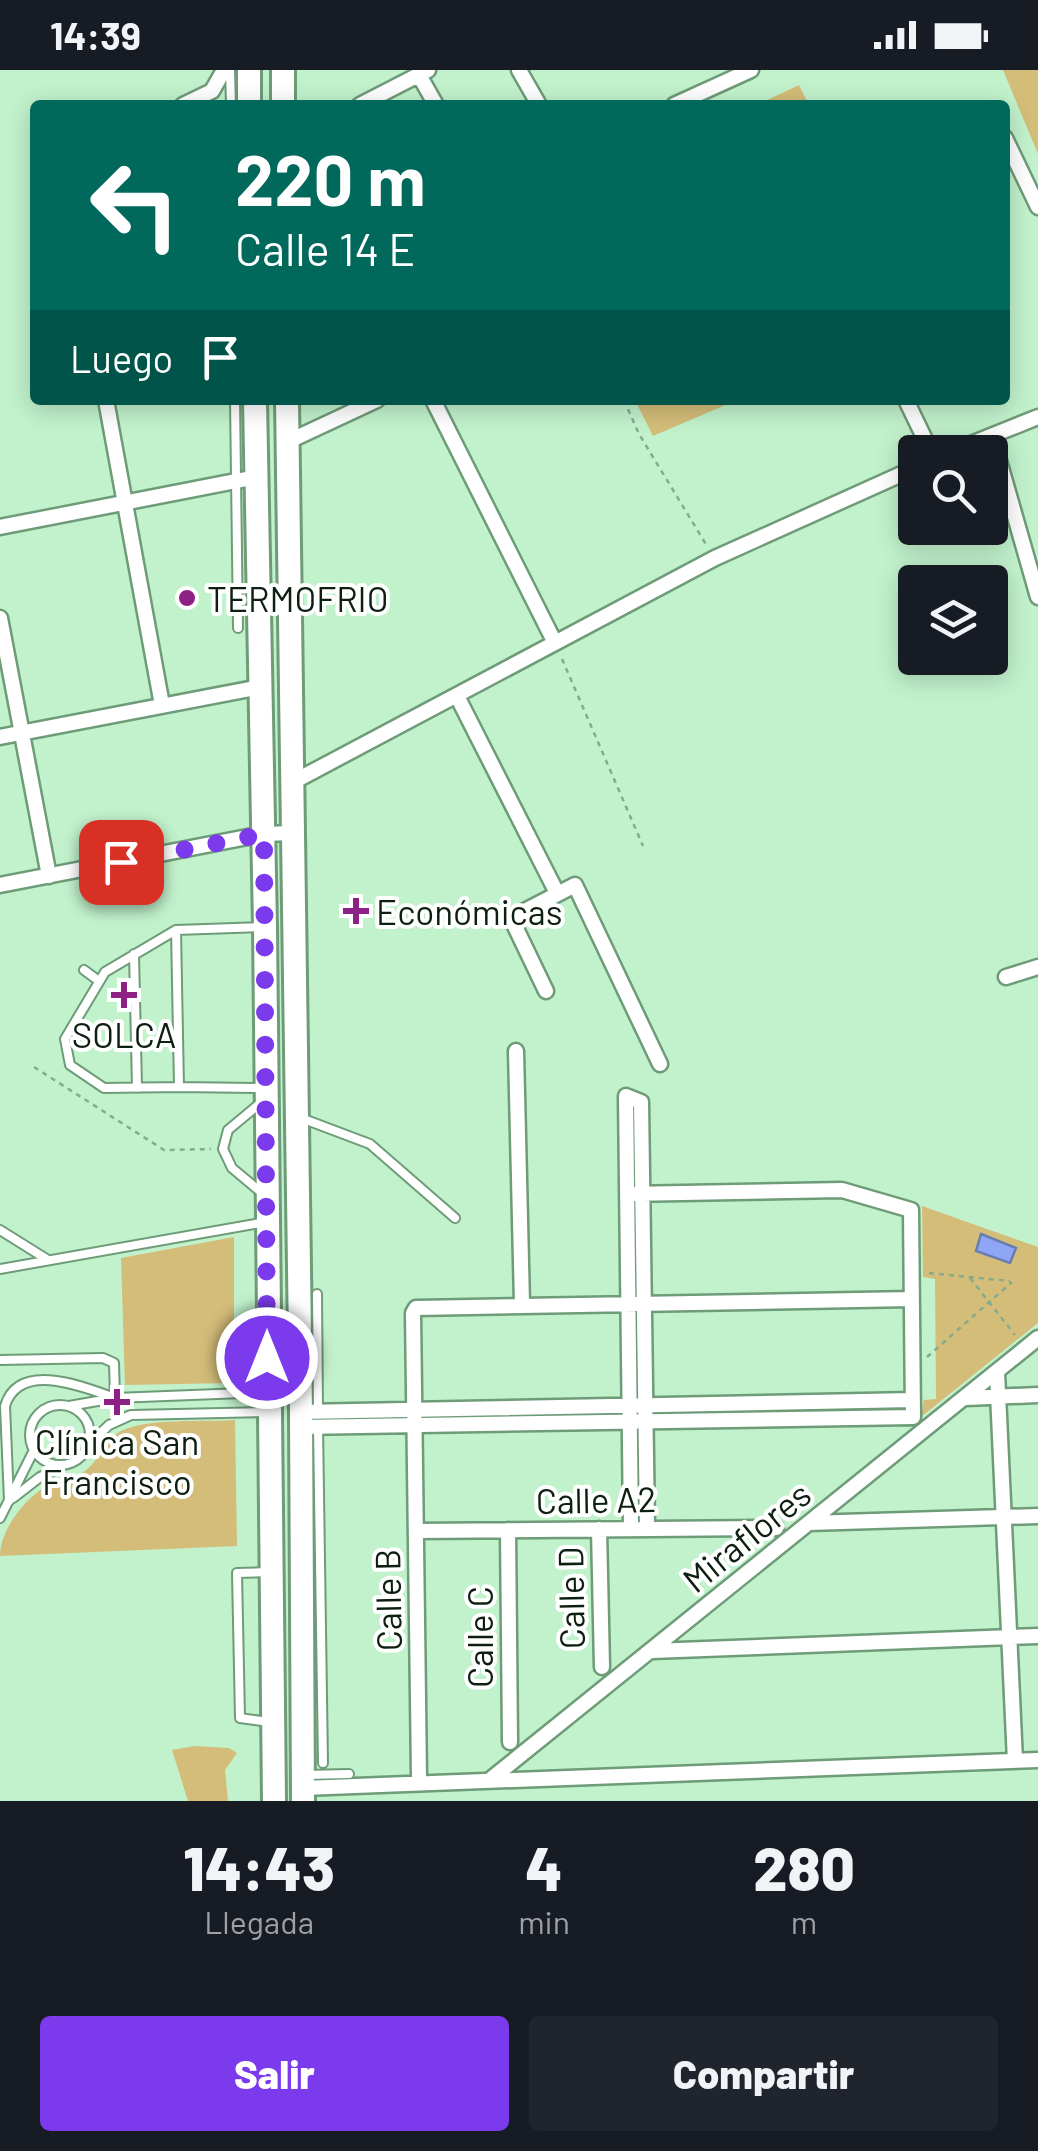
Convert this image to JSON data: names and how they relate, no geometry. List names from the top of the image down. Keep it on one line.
{"streets":{"street":["Calle A2","Miraflores","Calle D","Calle B","Calle C"]},"crossings":[["Calle A2","Calle D"],["Calle A2","Calle B"],["Calle A2","Calle C"]],"places":{"other":["TERMOFRIO"],"health":["Económicas","SOLCA","Clínica San Francisco"]},"page":{"status":"14:39","turn":["220 m","Calle 14 E"],"then":"Luego","eta":["14:43","Llegada","4","min","280","m"],"buttons":["Salir","Compartir"]}}
